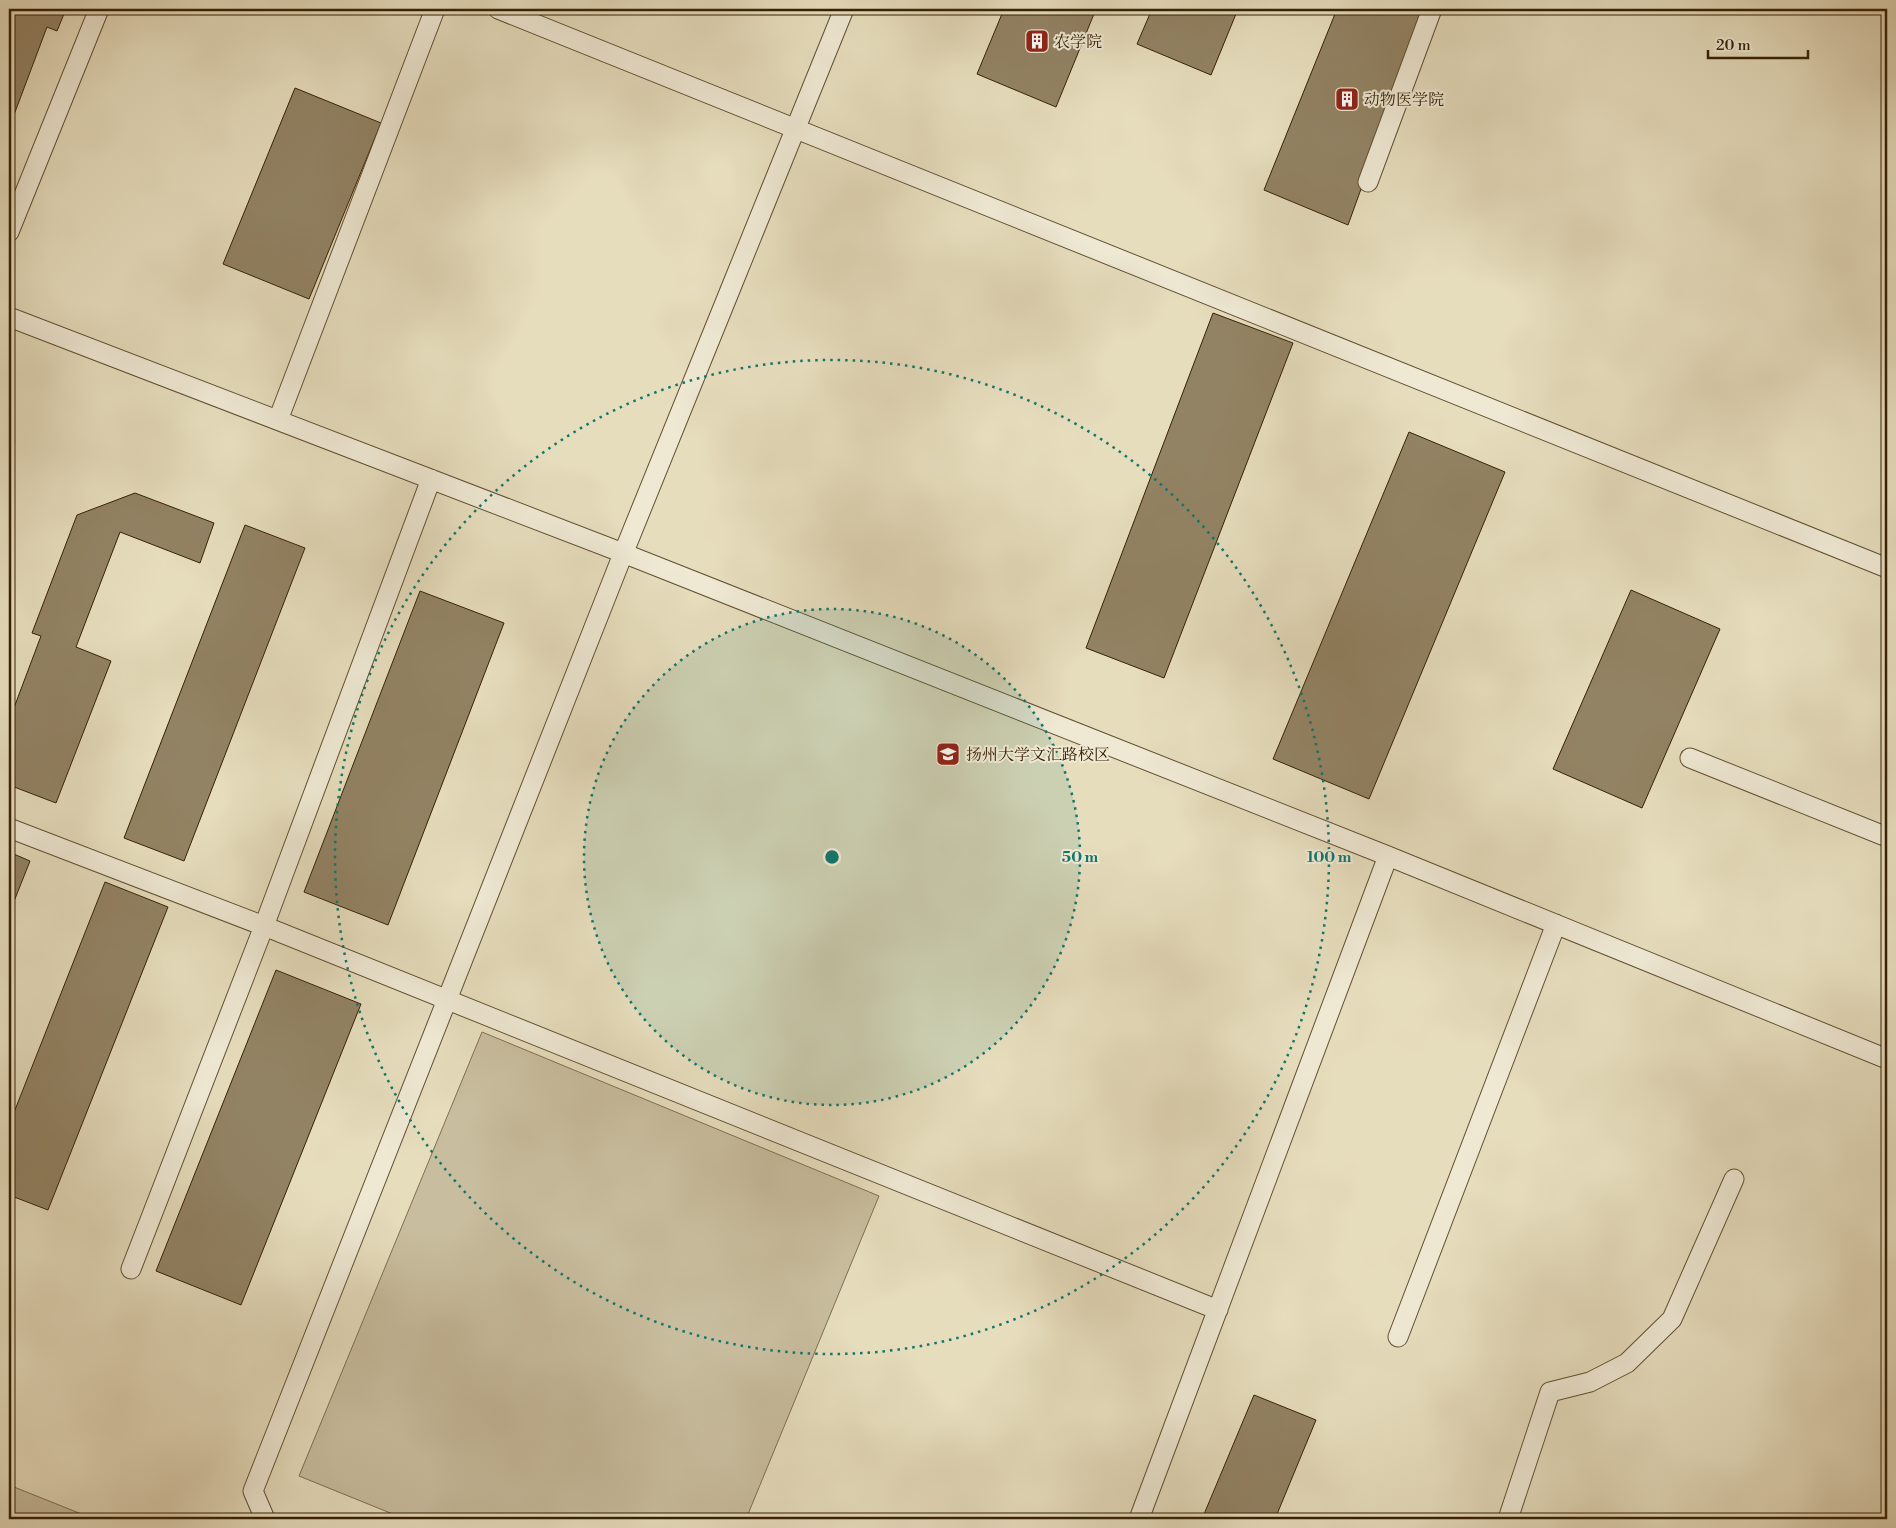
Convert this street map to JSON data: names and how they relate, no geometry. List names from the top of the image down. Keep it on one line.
{"places":{"building":["农学院","动物医学院"],"school or university":["扬州大学文汇路校区"]},"scale_bar":"20 m","rings":["50 m","100 m"]}
